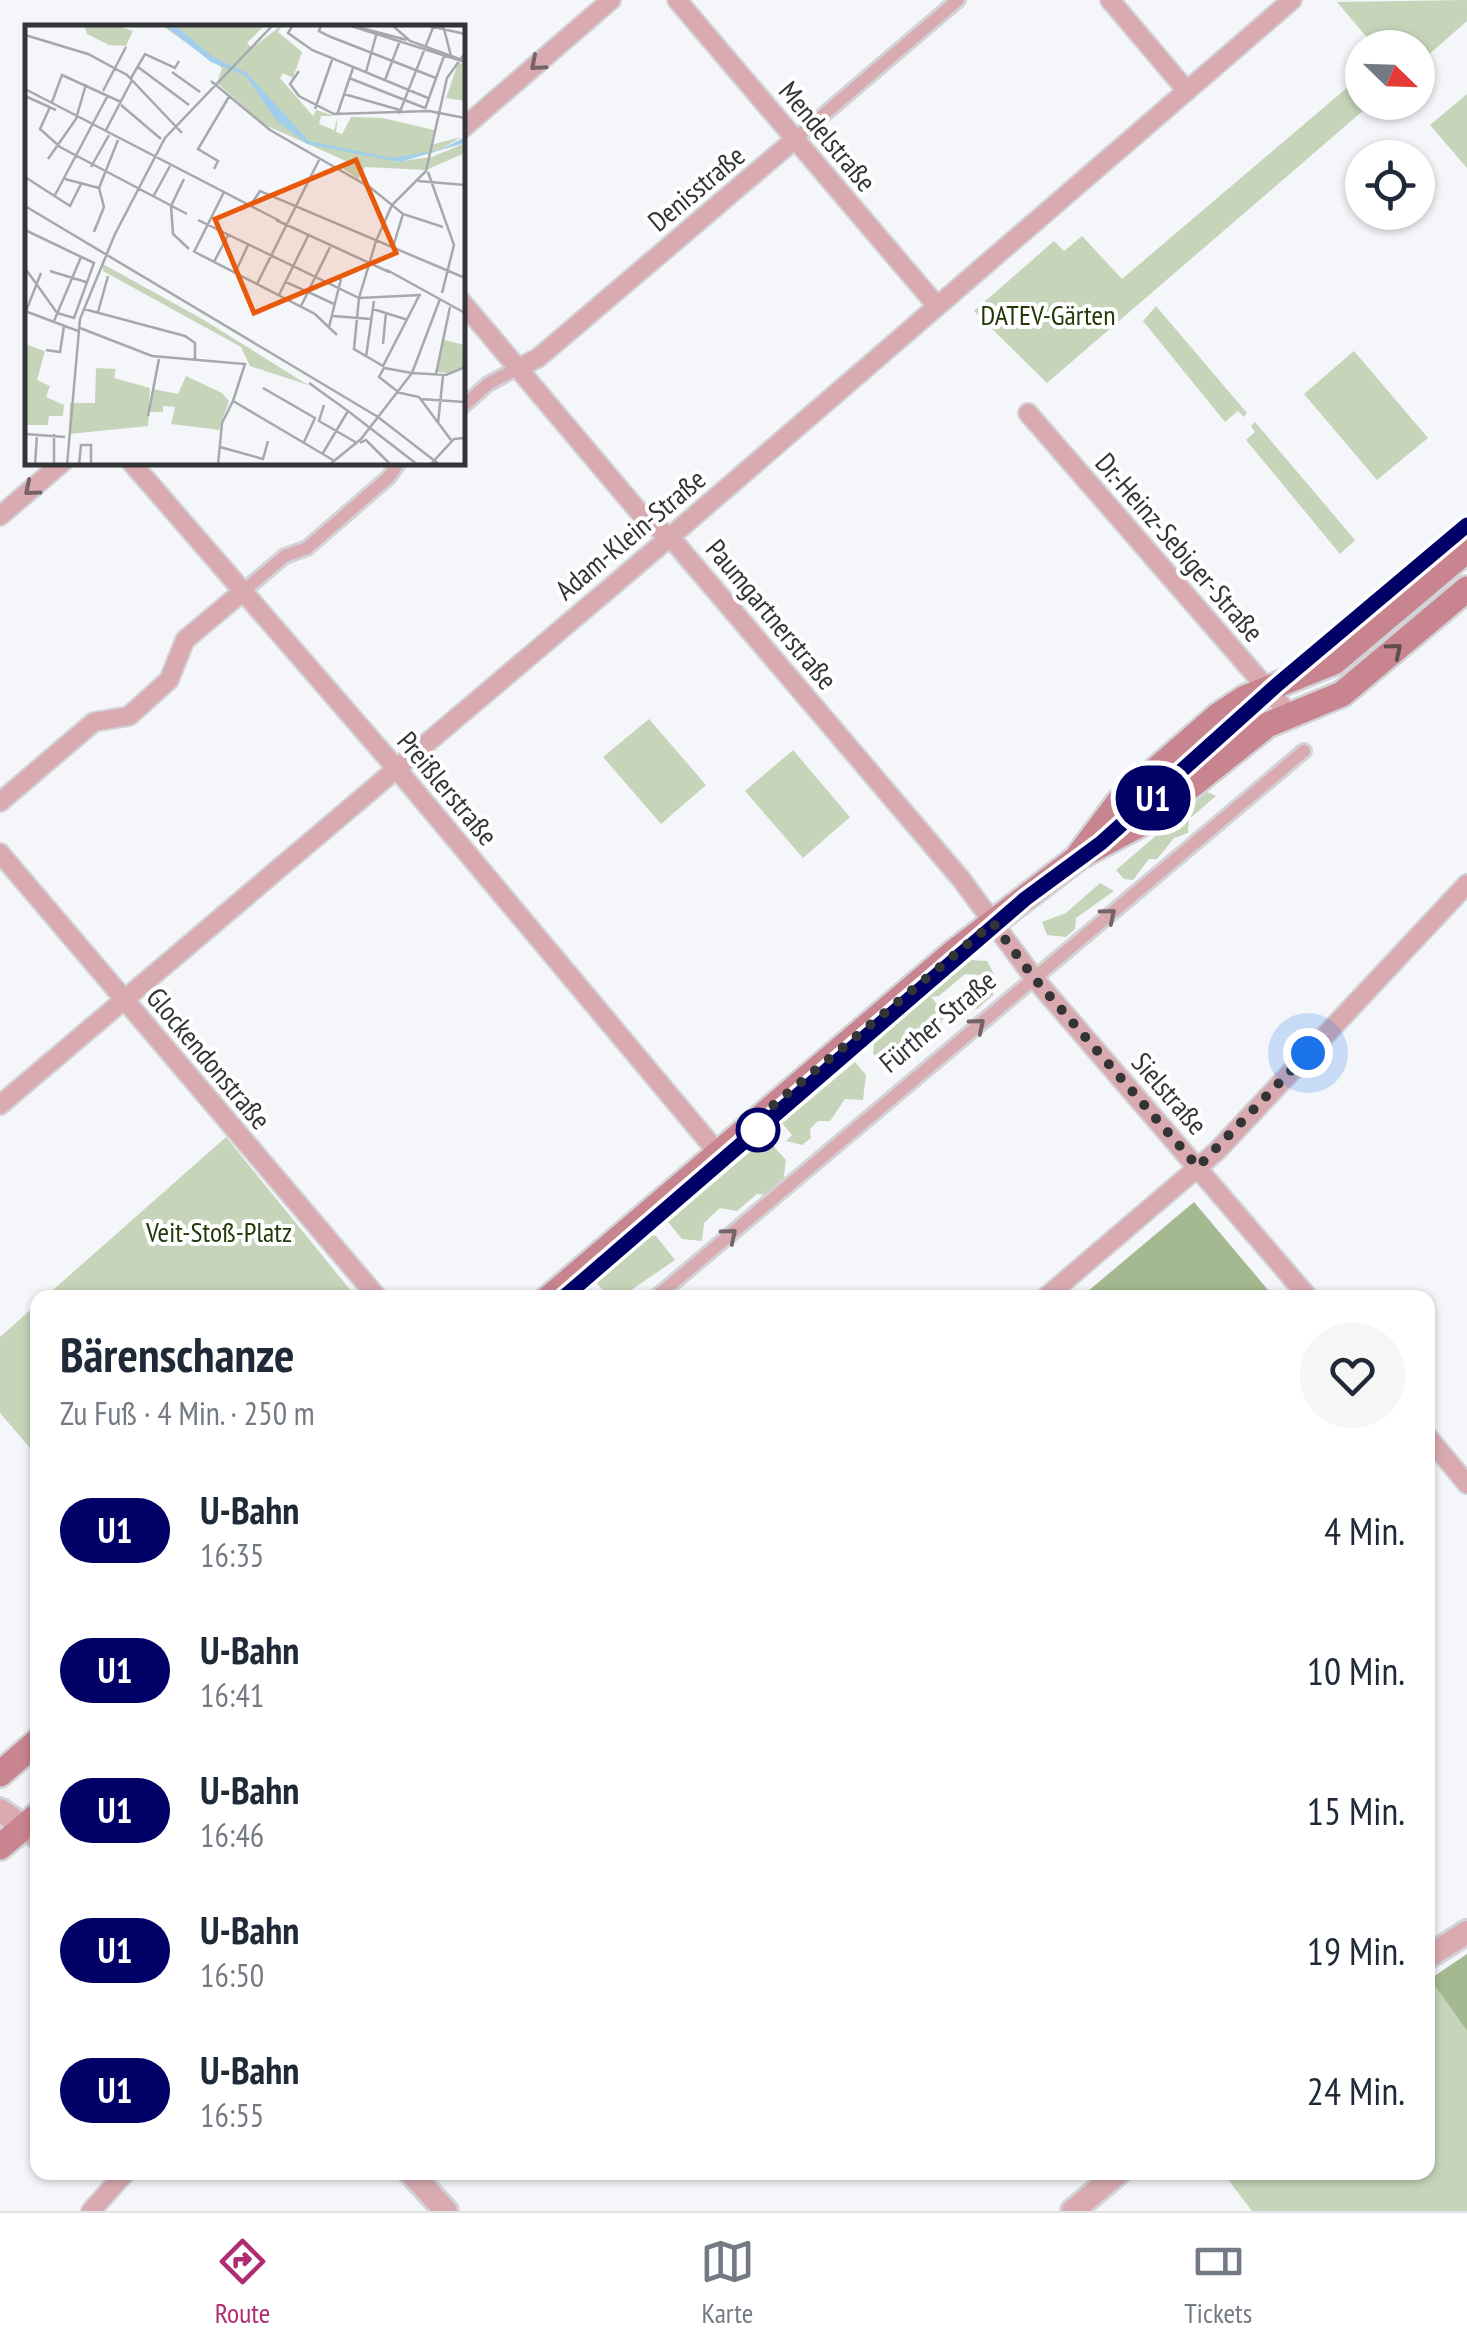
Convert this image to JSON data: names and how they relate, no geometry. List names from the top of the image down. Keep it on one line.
{"streets":{"main road":["Fürther Straße"],"street":["Mendelstraße","Denisstraße","Adam-Klein-Straße","Dr.-Heinz-Sebiger-Straße","Paumgartnerstraße","Preißlerstraße","Glockendonstraße","Sielstraße"]},"crossings":[["Mendelstraße","Denisstraße"],["Mendelstraße","Adam-Klein-Straße"],["Denisstraße","Paumgartnerstraße"],["Adam-Klein-Straße","Paumgartnerstraße"],["Adam-Klein-Straße","Preißlerstraße"],["Adam-Klein-Straße","Glockendonstraße"],["Dr.-Heinz-Sebiger-Straße","Fürther Straße"],["Paumgartnerstraße","Fürther Straße"],["Paumgartnerstraße","Sielstraße"],["Preißlerstraße","Fürther Straße"],["Fürther Straße","Sielstraße"]],"parks":["DATEV-Gärten","Veit-Stoß-Platz"],"lines":["metro line U1"],"north":"bottom right","page":{"on_map":"U1","heading":["Bärenschanze","Zu Fuß · 4 Min. · 250 m"],"list":[{"mark":"U1","name":"U-Bahn","note":"16:35","value":"4 Min."},{"mark":"U1","name":"U-Bahn","note":"16:41","value":"10 Min."},{"mark":"U1","name":"U-Bahn","note":"16:46","value":"15 Min."},{"mark":"U1","name":"U-Bahn","note":"16:50","value":"19 Min."},{"mark":"U1","name":"U-Bahn","note":"16:55","value":"24 Min."}],"tabs":["Route","Karte","Tickets"]}}
